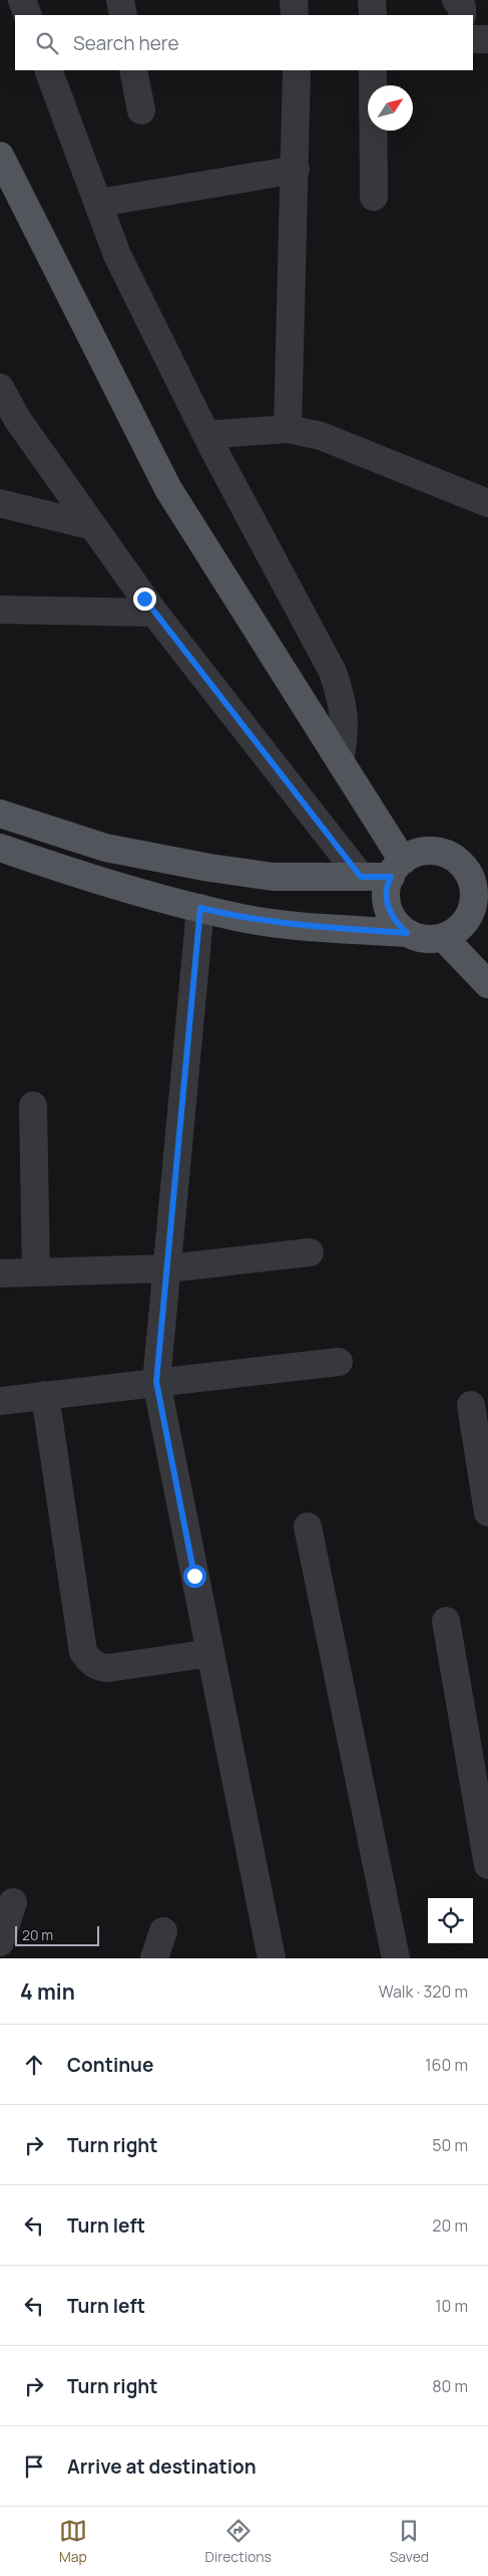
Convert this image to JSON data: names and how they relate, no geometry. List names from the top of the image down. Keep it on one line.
{"scale_bar":"20 m","north":"top right","page":{"search":"Search here","scale":"20 m","heading":["4 min","Walk · 320 m"],"list":[["Continue","160 m"],["Turn right","50 m"],["Turn left","20 m"],["Turn left","10 m"],["Turn right","80 m"],"Arrive at destination"],"nav":["Map","Directions","Saved"]}}
